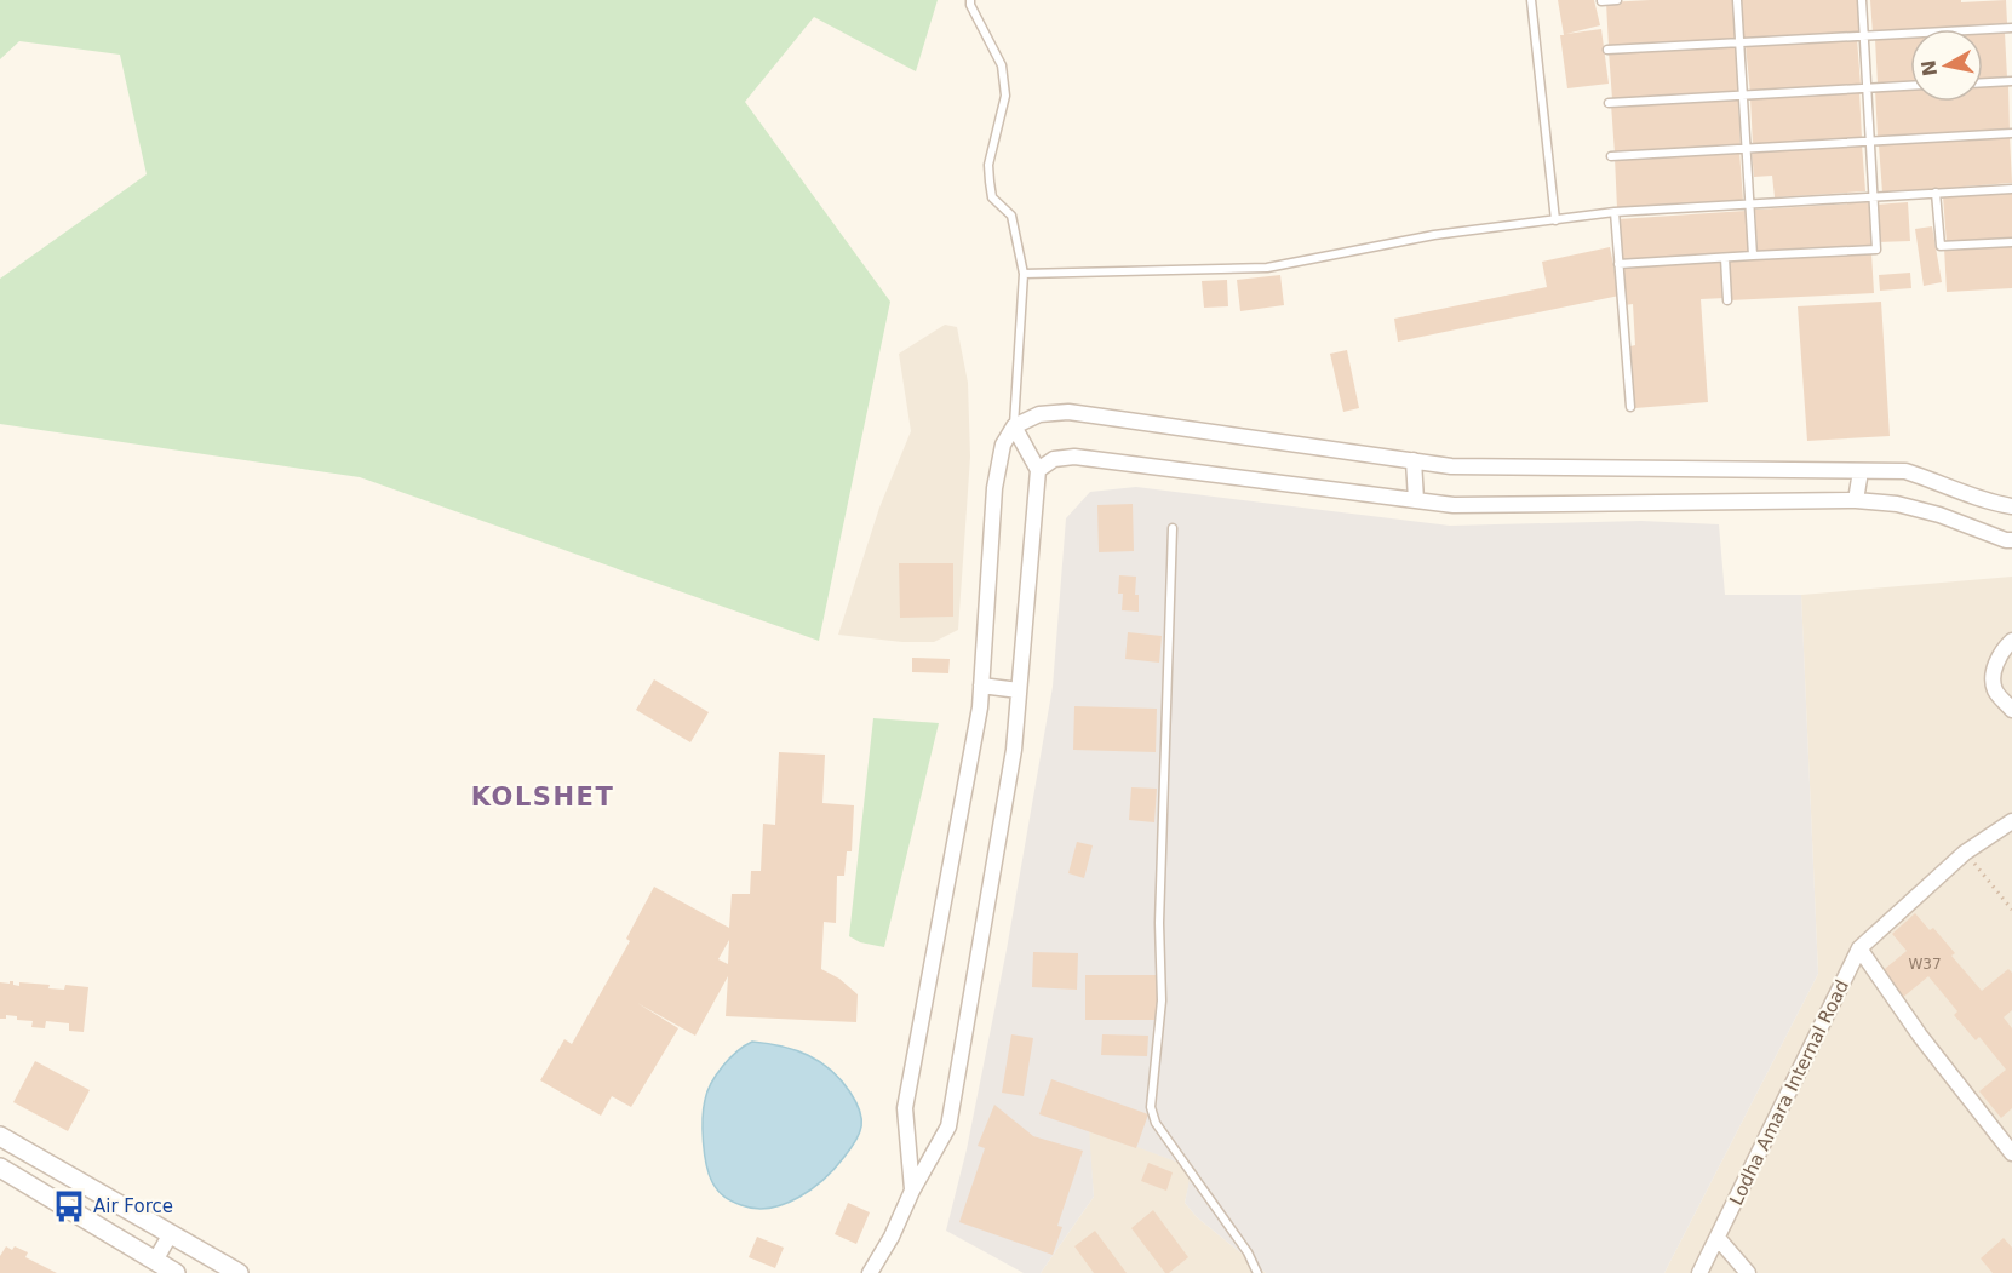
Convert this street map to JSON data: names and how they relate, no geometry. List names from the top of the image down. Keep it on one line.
{"streets":{"street":["Lodha Amara Internal Road"]},"districts":["KOLSHET"],"places":{"bus stop":["Air Force"]},"house_numbers":["W37"],"north":"left"}
